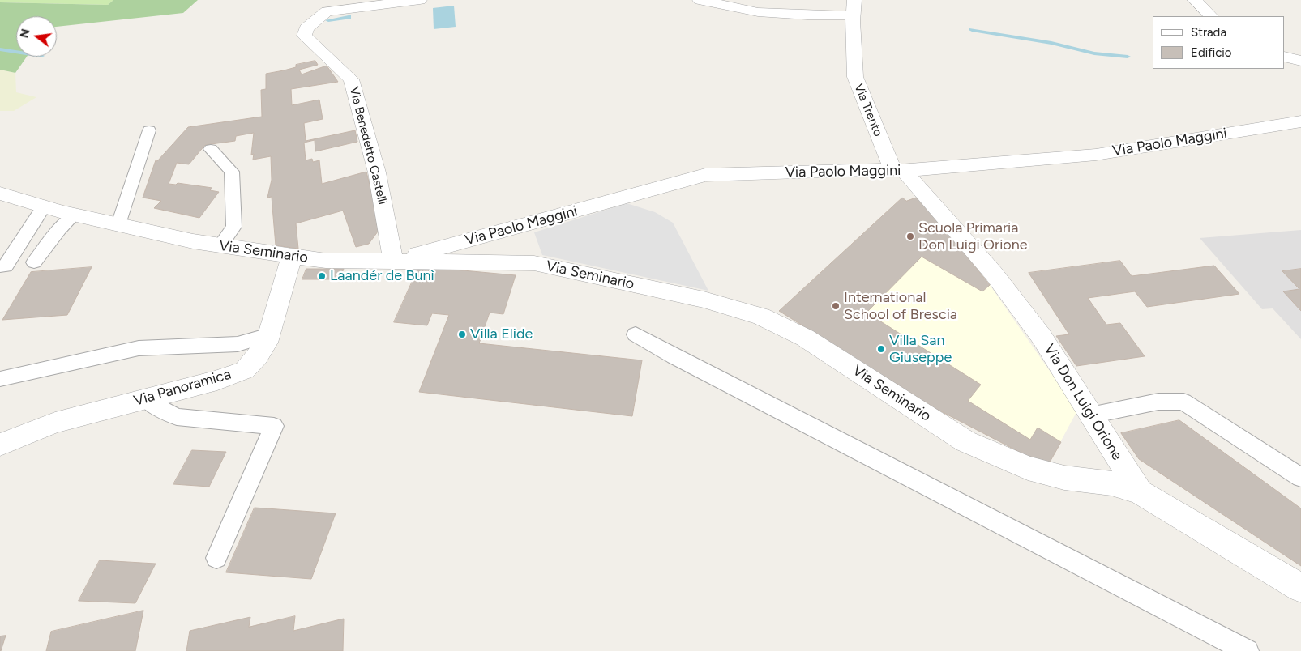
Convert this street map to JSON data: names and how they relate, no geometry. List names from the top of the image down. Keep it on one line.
{"streets":{"street":["Via Trento","Via Paolo Maggini","Via Benedetto Castelli","Via Seminario","Via Panoramica","Via Don Luigi Orione"]},"crossings":[["Via Trento","Via Paolo Maggini"],["Via Trento","Via Don Luigi Orione"],["Via Paolo Maggini","Via Benedetto Castelli"],["Via Paolo Maggini","Via Seminario"],["Via Paolo Maggini","Via Don Luigi Orione"],["Via Benedetto Castelli","Via Seminario"],["Via Seminario","Via Panoramica"],["Via Seminario","Via Don Luigi Orione"]],"places":["Scuola Primaria Don Luigi Orione","Laandér de Bunì","International School of Brescia","Villa Elide","Villa San Giuseppe"],"legend":["Strada","Edificio"],"north":"left"}
